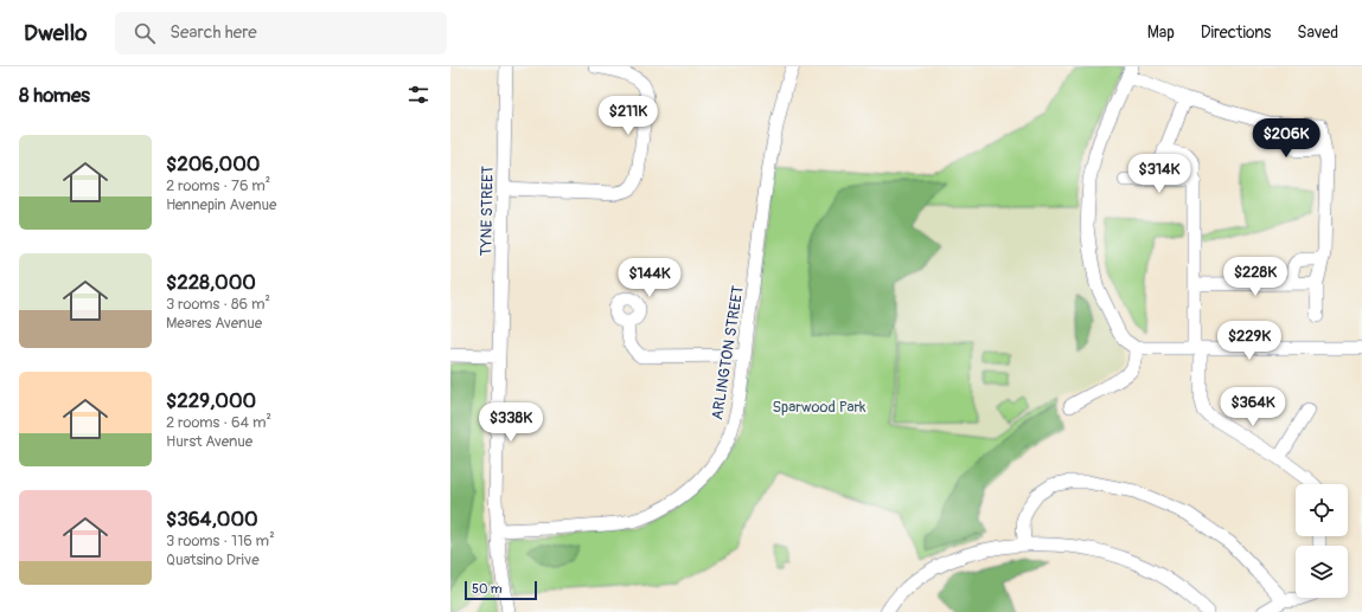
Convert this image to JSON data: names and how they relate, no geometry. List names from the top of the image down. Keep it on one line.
{"streets":{"street":["TYNE STREET","ARLINGTON STREET"]},"crossings":[["TYNE STREET","ARLINGTON STREET"]],"parks":["Sparwood Park"],"scale_bar":"50 m","page":{"header":"Dwello","search":"Search here","nav":["Map","Directions","Saved"],"heading":"8 homes","price":["$211K","$206K","$314K","$228K","$144K","$229K","$364K","$338K"],"list":[{"name":"$206,000","note":"2 rooms · 76 m² · Hennepin Avenue"},{"name":"$228,000","note":"3 rooms · 86 m² · Meares Avenue"},{"name":"$229,000","note":"2 rooms · 64 m² · Hurst Avenue"},{"name":"$364,000","note":"3 rooms · 116 m² · Quatsino Drive"}],"scale":"50 m"}}
